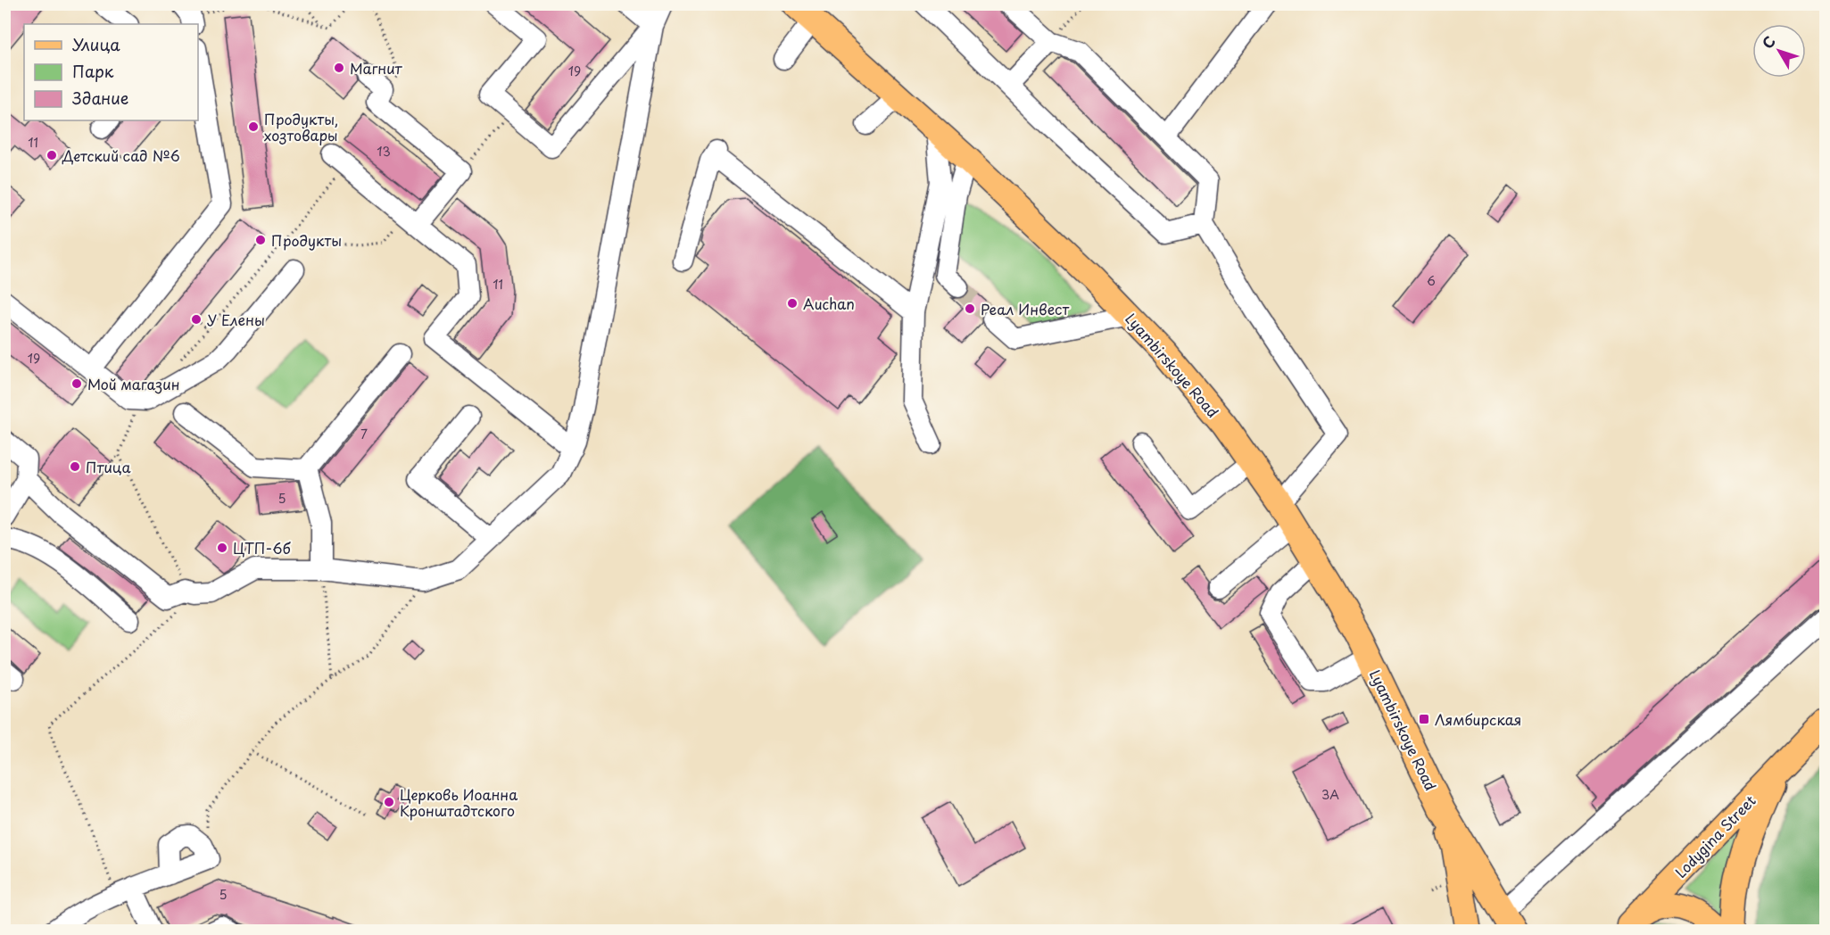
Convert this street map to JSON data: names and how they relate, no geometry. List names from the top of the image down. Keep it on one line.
{"streets":{"main road":["Lyambirskoye Road","Lodygina Street"]},"places":{"other":["Магнит","Продукты, хозтовары","Детский сад №6","Продукты","Auchan","Реал Инвест","У Елены","Мой магазин","Птица","ЦТП-6б","Церковь Иоанна Кронштадтского"],"transit":["Лямбирская"]},"house_numbers":["19","11","13","6","11","19","7","5","3А","5"],"legend":["Улица","Парк","Здание"],"north":"top left"}
